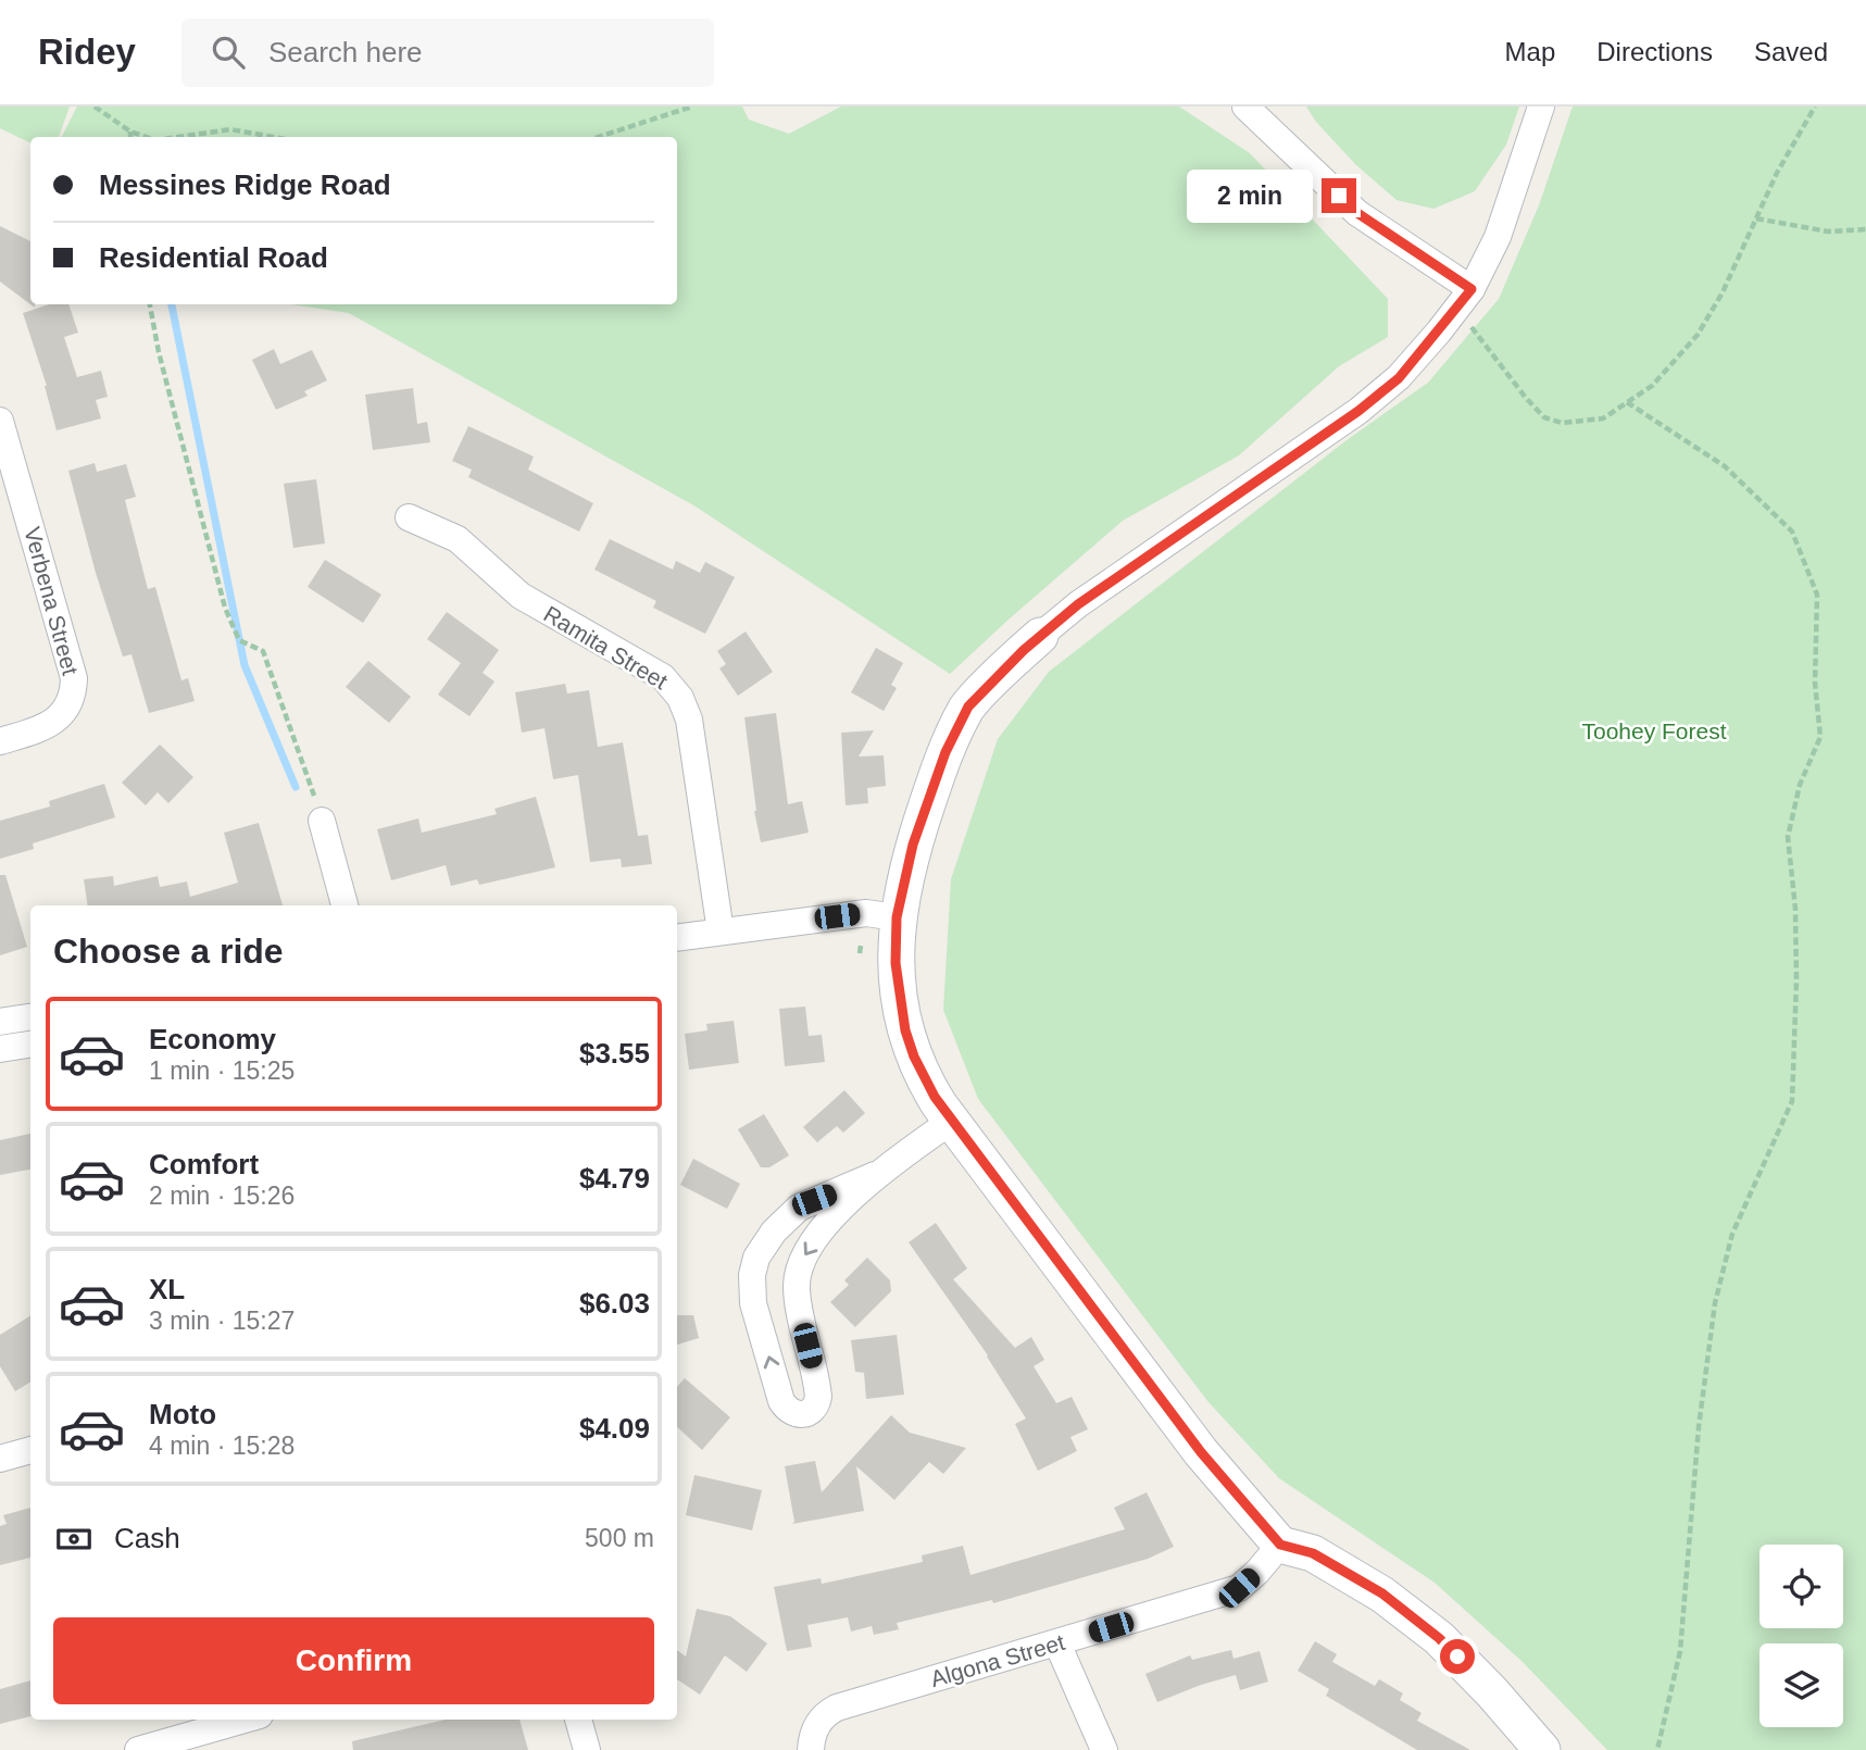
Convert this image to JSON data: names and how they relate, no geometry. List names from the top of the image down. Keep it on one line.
{"streets":{"street":["Verbena Street","Ramita Street","Algona Street"]},"parks":["Toohey Forest"],"page":{"header":"Ridey","search":"Search here","nav":["Map","Directions","Saved"],"banner":["Messines Ridge Road","Residential Road"],"bubble":"2 min","heading":"Choose a ride","list":[{"name":"Economy","note":"1 min · 15:25","value":"$3.55"},{"name":"Comfort","note":"2 min · 15:26","value":"$4.79"},{"name":"XL","note":"3 min · 15:27","value":"$6.03"},{"name":"Moto","note":"4 min · 15:28","value":"$4.09"}],"pay":["Cash","500 m"],"buttons":"Confirm"}}
